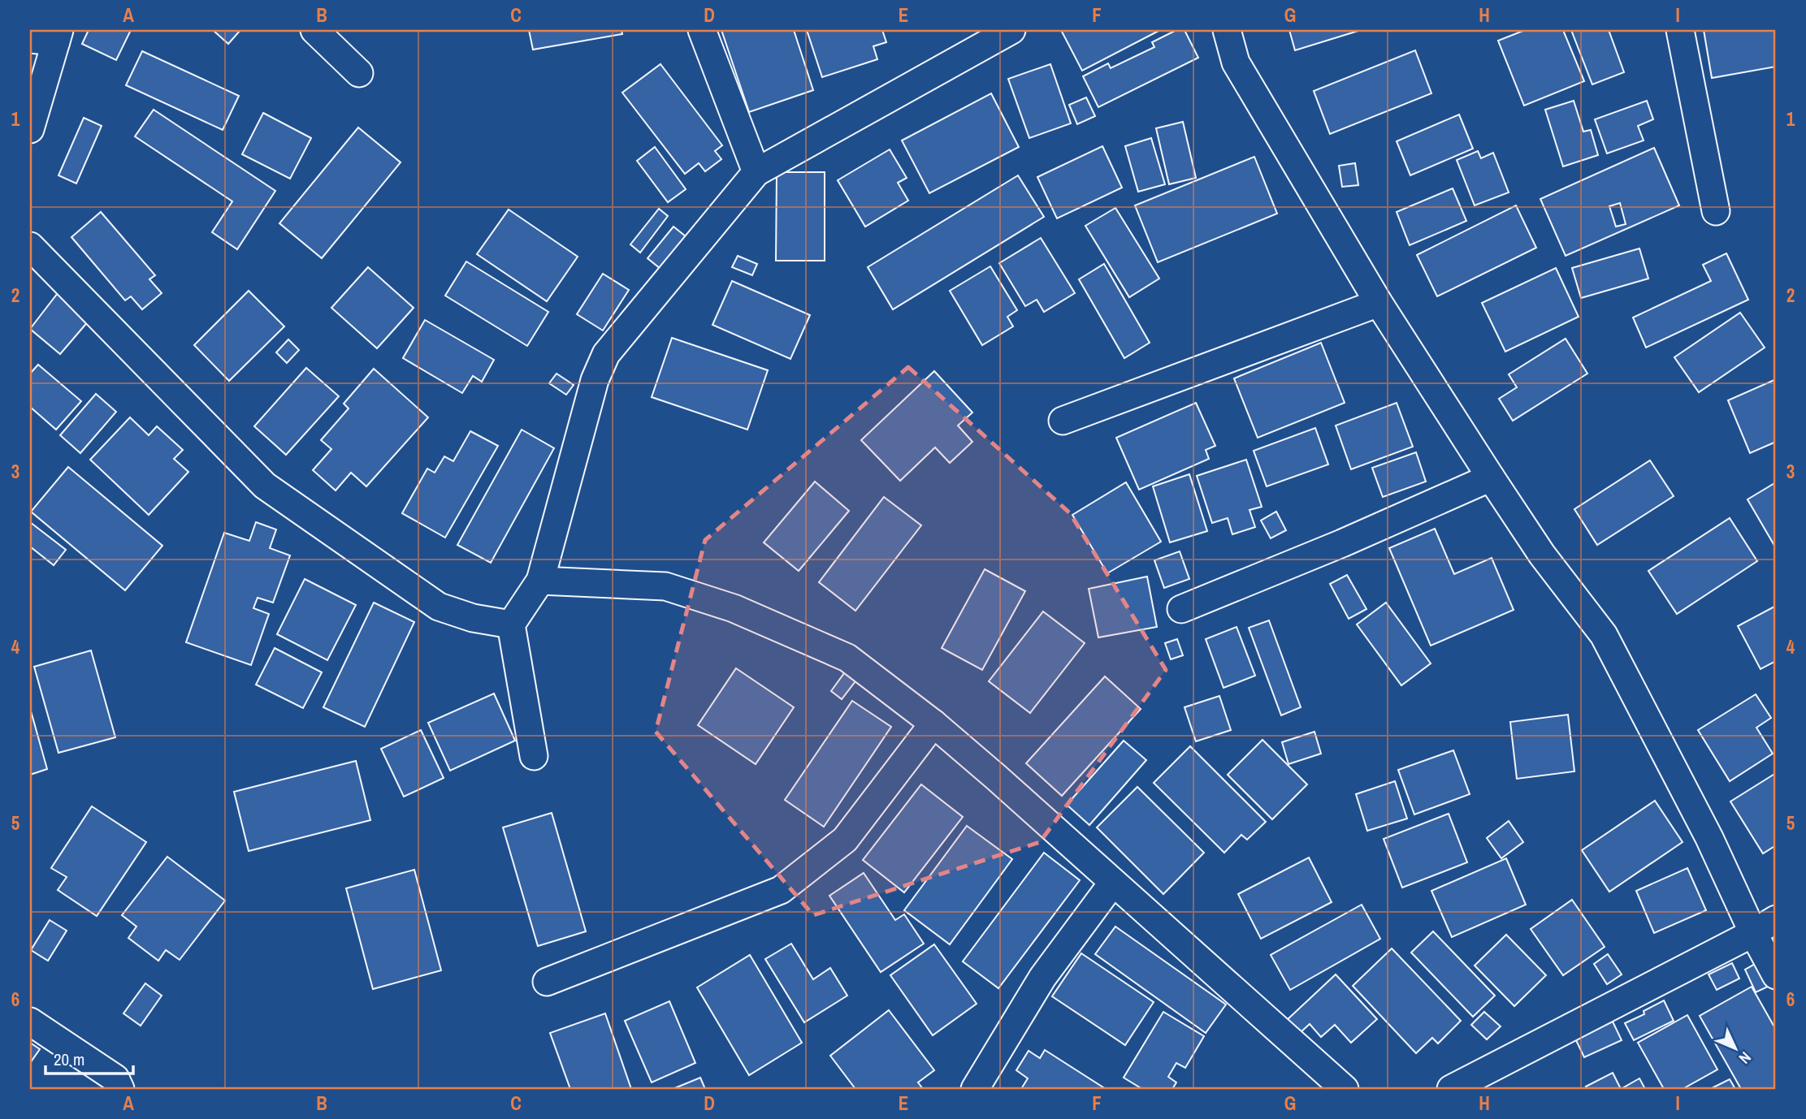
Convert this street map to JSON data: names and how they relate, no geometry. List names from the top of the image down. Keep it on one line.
{"scale_bar":"20 m","north":"bottom right","grid":{"columns":["A","B","C","D","E","F","G","H","I"],"rows":["1","2","3","4","5","6"]}}
